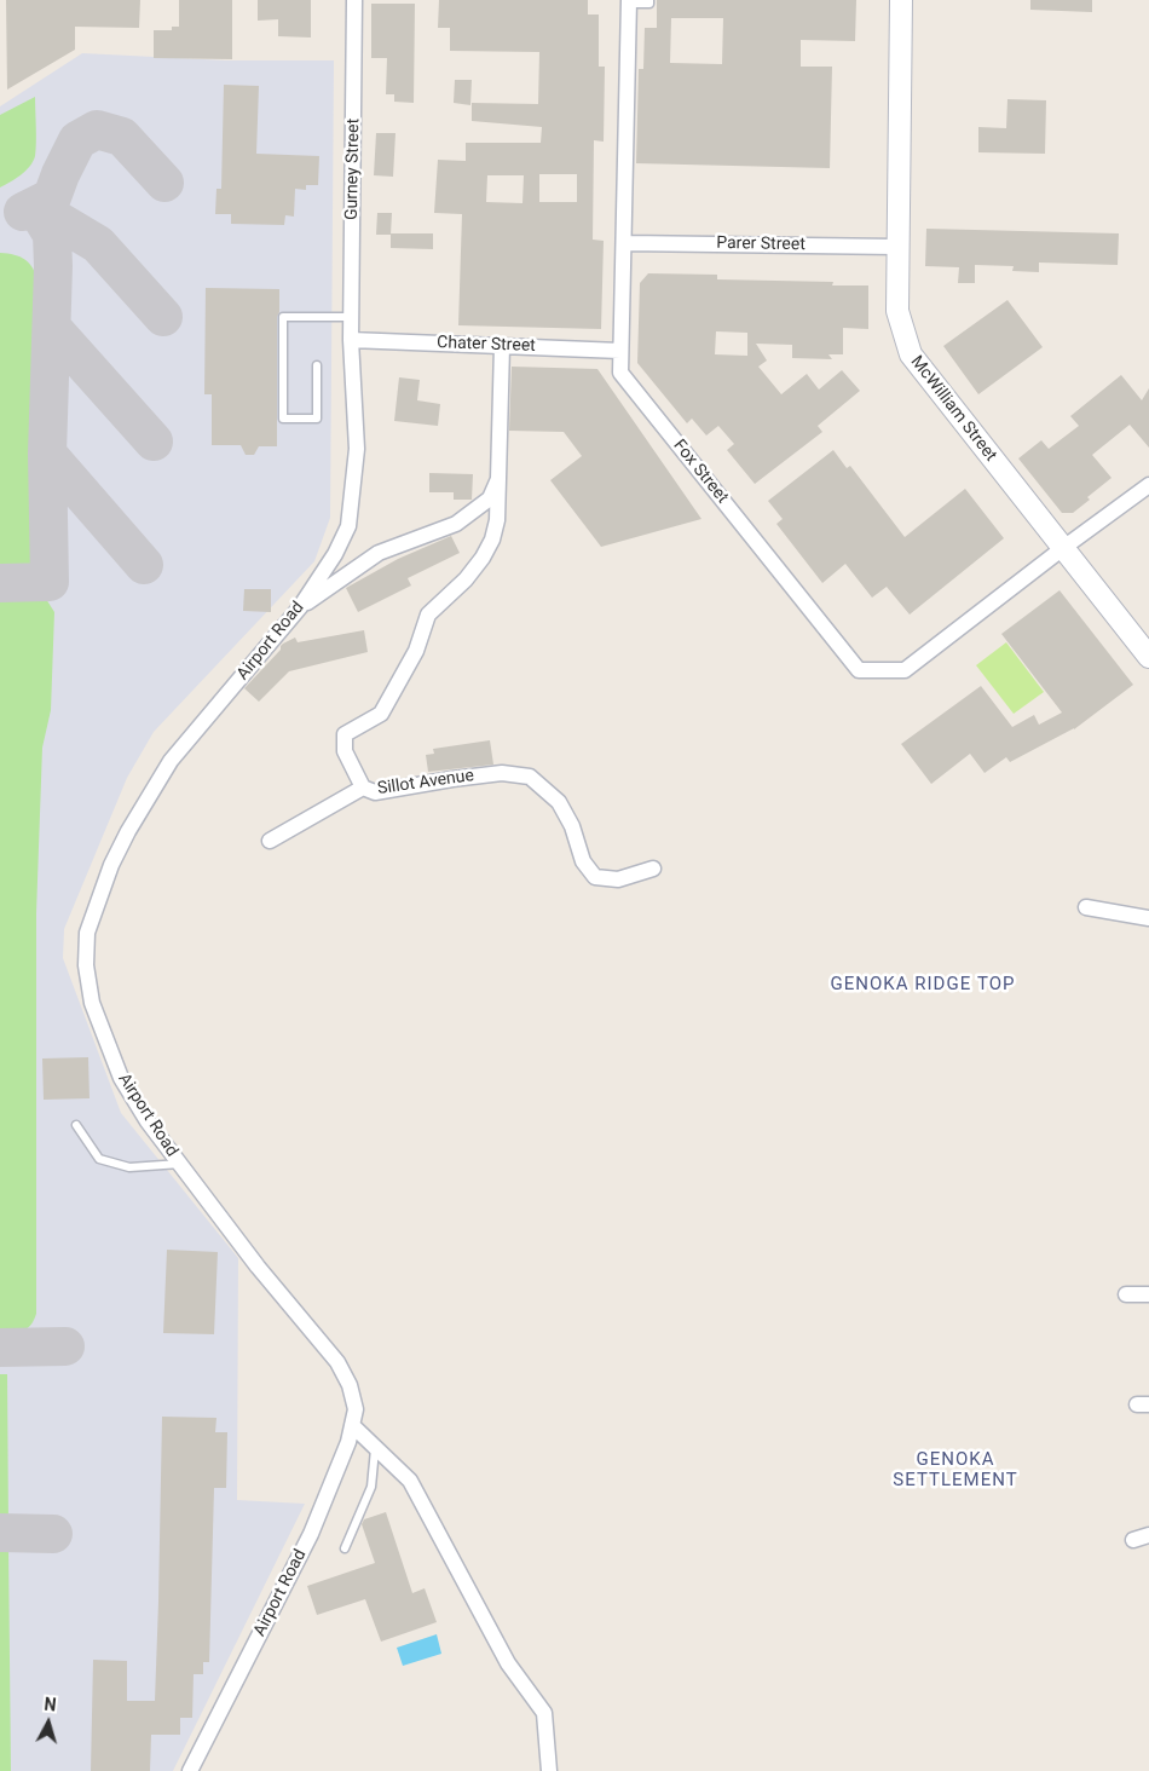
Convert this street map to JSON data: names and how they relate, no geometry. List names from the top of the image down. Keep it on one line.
{"streets":{"street":["Gurney Street","Parer Street","Chater Street","McWilliam Street","Fox Street","Airport Road","Sillot Avenue"]},"crossings":[["Gurney Street","Chater Street"],["Gurney Street","Airport Road"],["Parer Street","McWilliam Street"],["Parer Street","Fox Street"],["Chater Street","Fox Street"],["Chater Street","Airport Road"],["McWilliam Street","Fox Street"]],"districts":["GENOKA RIDGE TOP","GENOKA SETTLEMENT"],"north":"top"}
